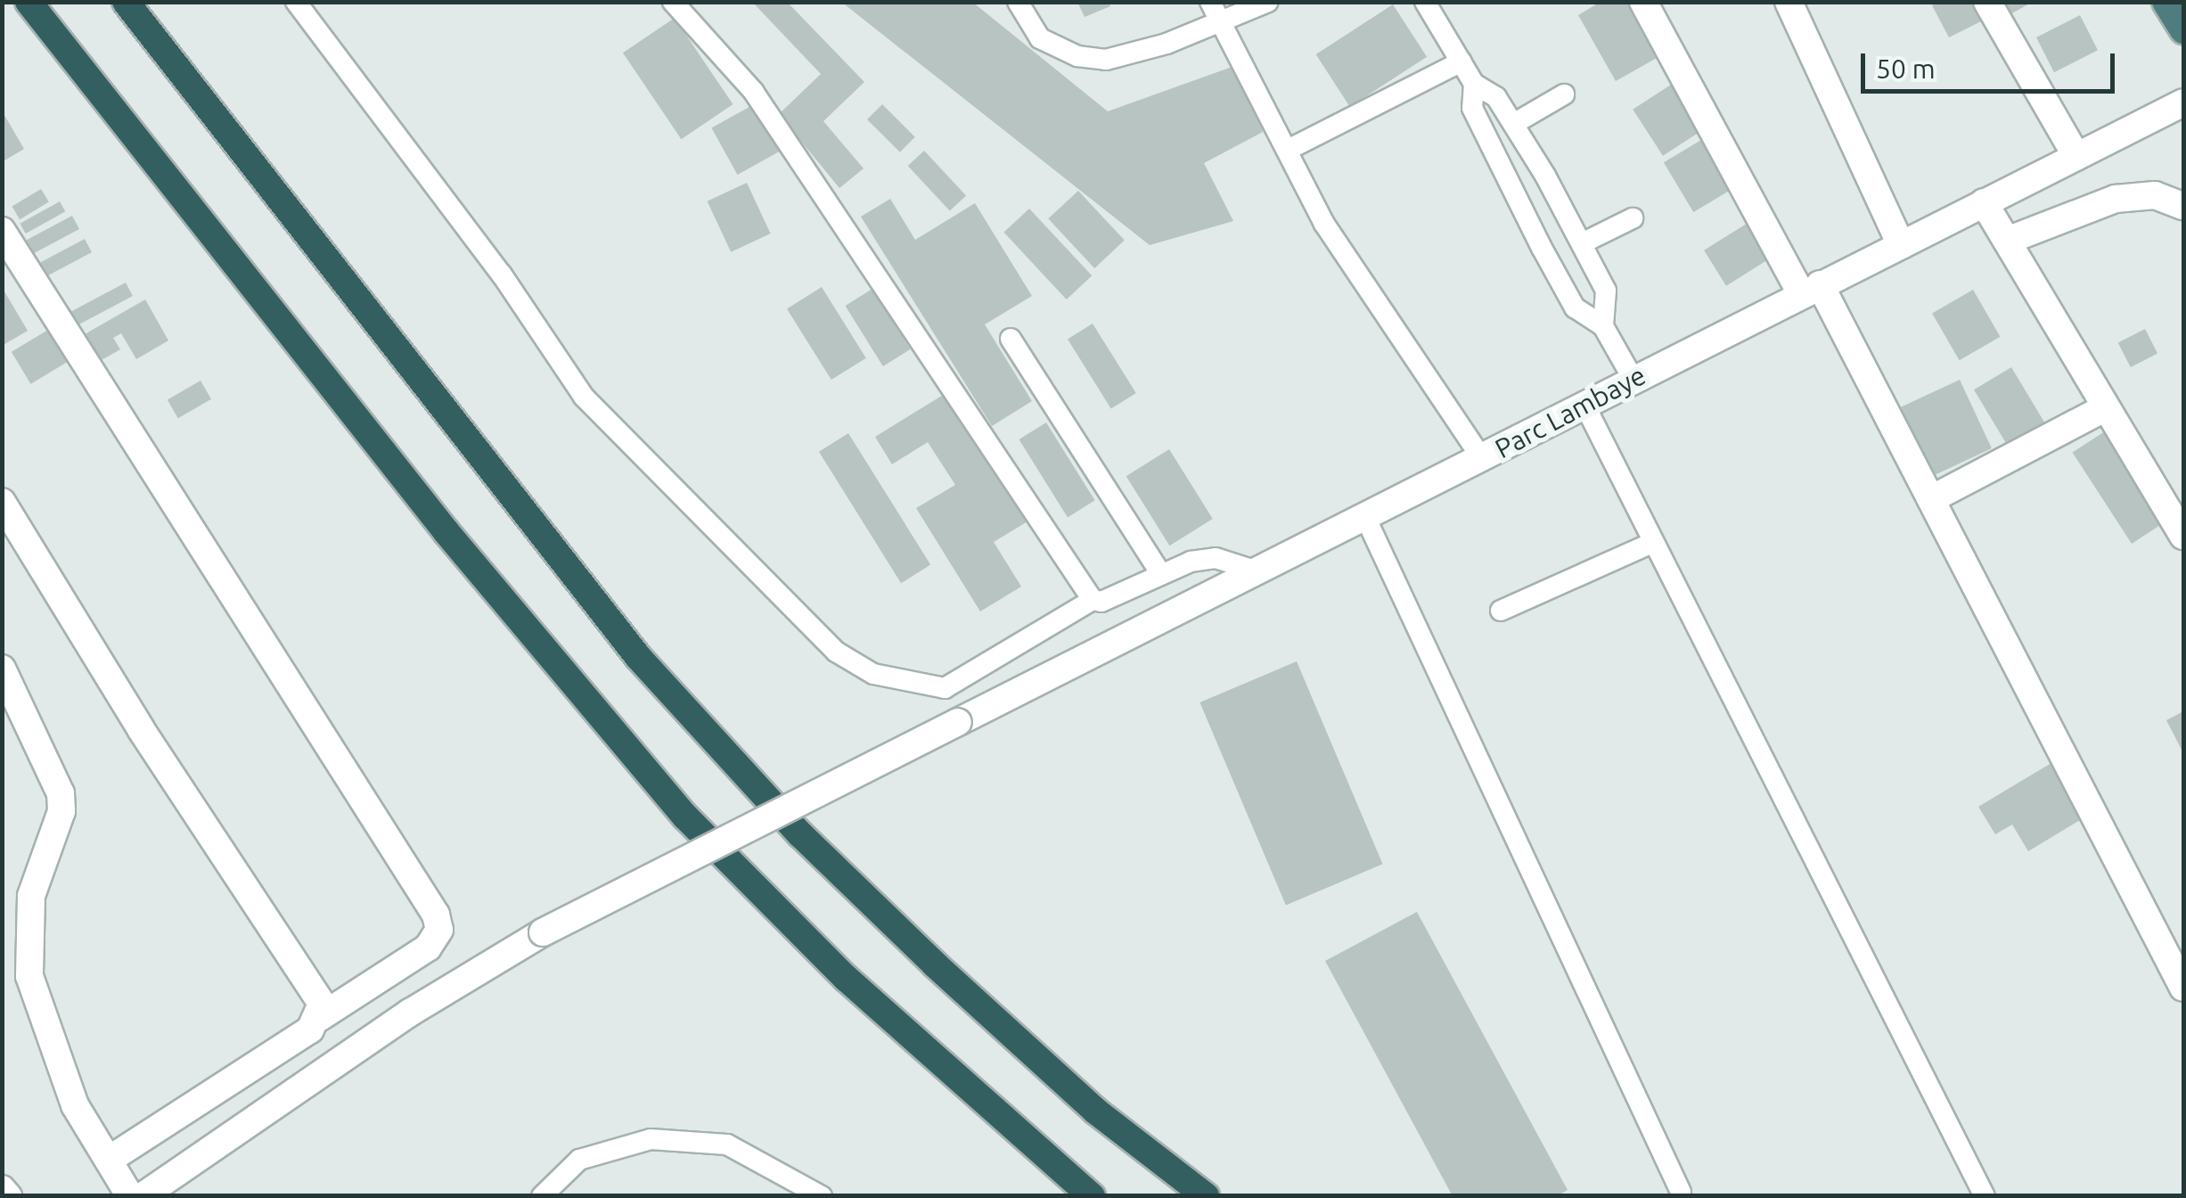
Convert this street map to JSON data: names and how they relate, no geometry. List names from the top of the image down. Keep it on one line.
{"streets":{"street":["Parc Lambaye"]},"scale_bar":"50 m"}
